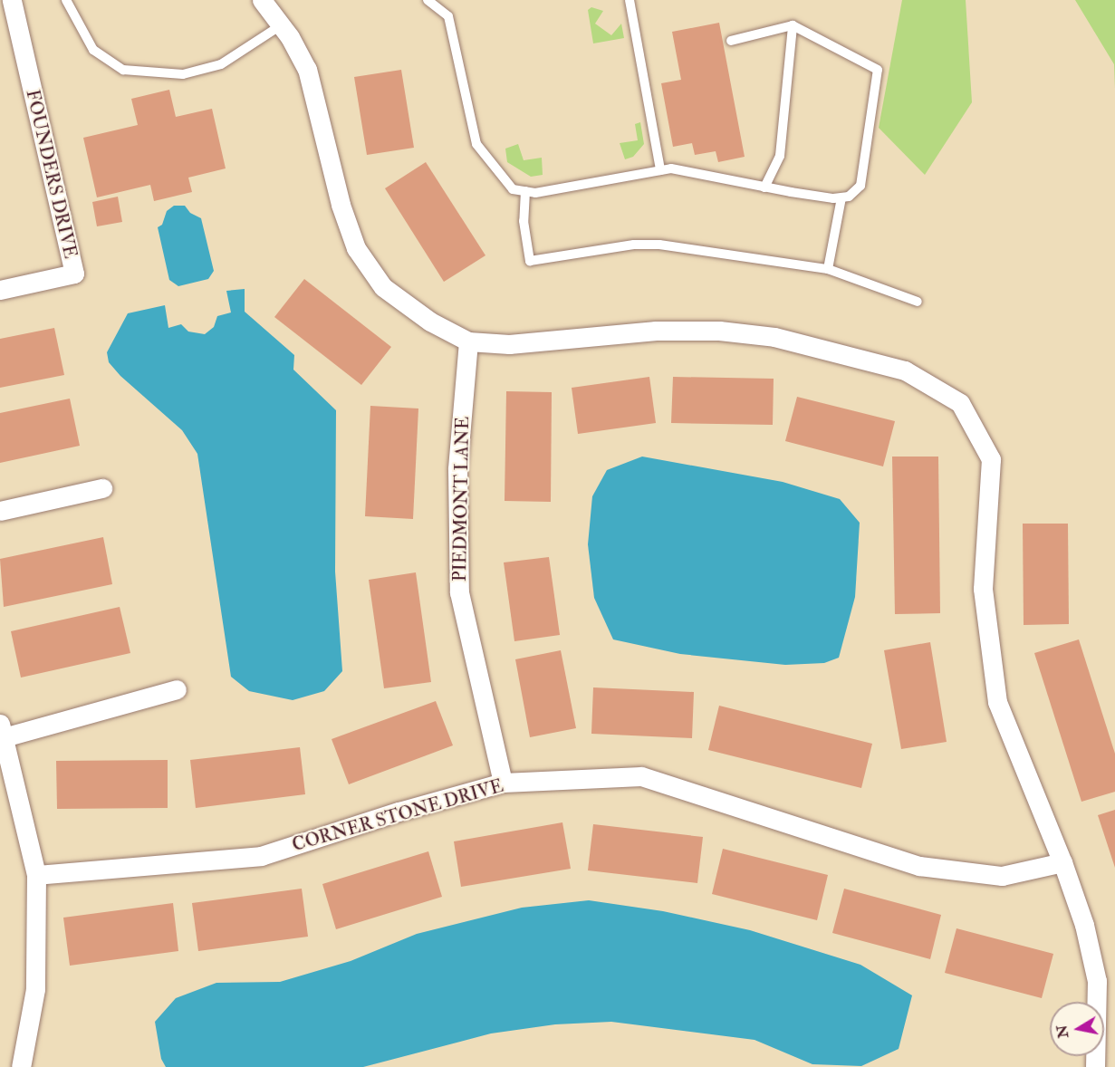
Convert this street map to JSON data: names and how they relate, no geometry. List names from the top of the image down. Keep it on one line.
{"streets":{"street":["FOUNDERS DRIVE","PIEDMONT LANE","CORNER STONE DRIVE"]},"crossings":[["PIEDMONT LANE","CORNER STONE DRIVE"]],"north":"left"}
